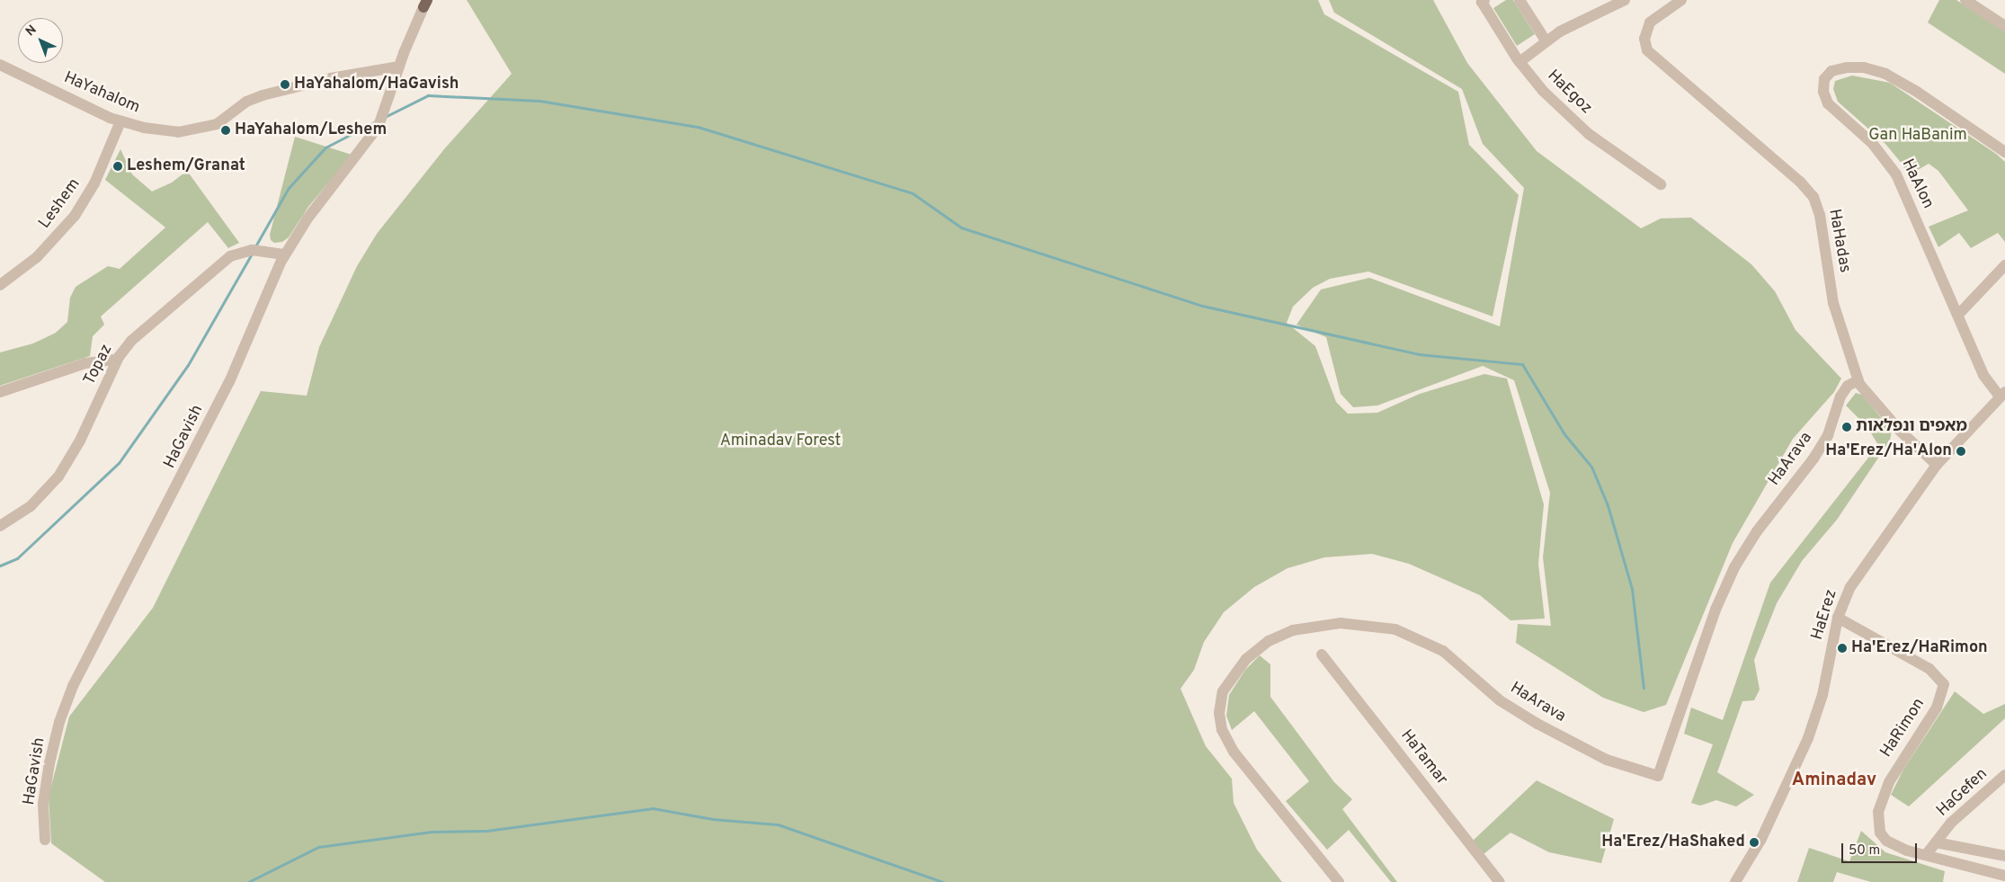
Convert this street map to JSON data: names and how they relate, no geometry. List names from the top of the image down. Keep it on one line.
{"streets":{"street":["HaEgoz","HaYahalom","HaAlon","Leshem","HaHadas","Topaz","HaGavish","HaArava","HaErez","HaRimon","HaTamar","HaGefen"]},"crossings":[["HaYahalom","Leshem"],["HaYahalom","HaGavish"],["HaAlon","HaErez"],["HaHadas","HaArava"],["HaHadas","HaErez"],["Topaz","HaGavish"],["HaErez","HaRimon"],["HaRimon","HaGefen"]],"districts":["Aminadav"],"parks":["Gan HaBanim","Aminadav Forest"],"places":["HaYahalom/HaGavish","HaYahalom/Leshem","Leshem/Granat","מאפים ונפלאות","Ha'Erez/Ha'Alon","Ha'Erez/HaRimon","Ha'Erez/HaShaked"],"scale_bar":"50 m","north":"top left"}
